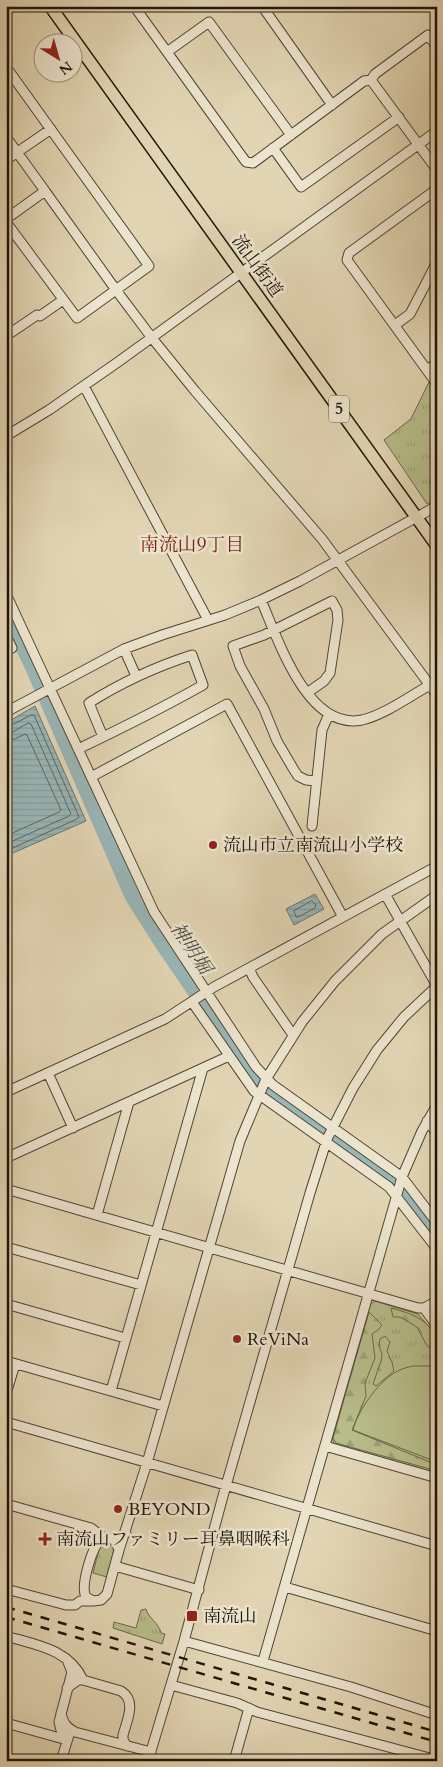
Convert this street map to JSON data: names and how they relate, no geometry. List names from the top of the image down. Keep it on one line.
{"streets":{"main road":["流山街道","5"]},"districts":["南流山9丁目"],"water":["神明堀"],"places":{"other":["流山市立南流山小学校","ReViNa","BEYOND"],"health":["南流山ファミリー耳鼻咽喉科"],"transit":["南流山"]},"north":"bottom right"}
